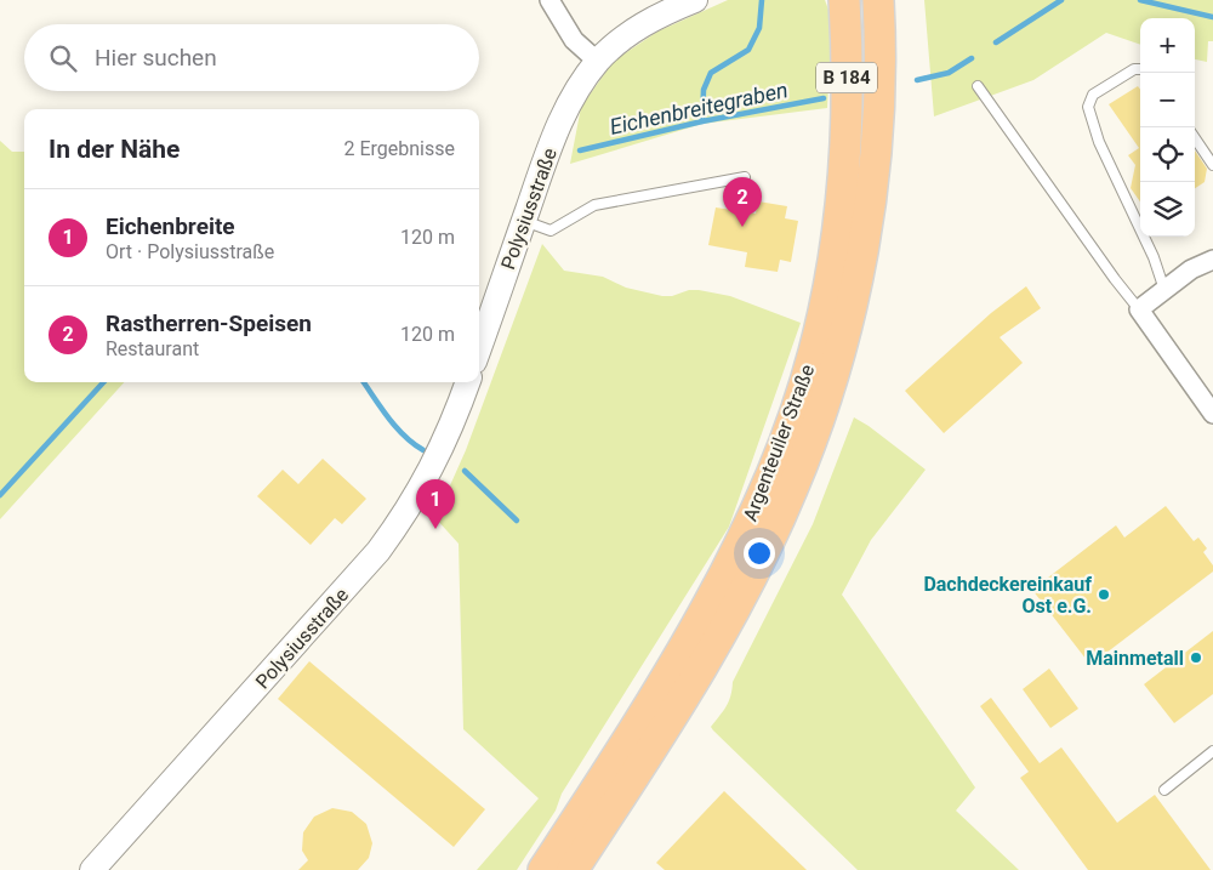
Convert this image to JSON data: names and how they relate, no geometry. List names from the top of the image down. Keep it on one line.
{"streets":{"main road":["B 184","Argenteuiler Straße"],"street":["Polysiusstraße"]},"water":["Eichenbreitegraben"],"places":["Dachdeckereinkauf Ost e.G.","Mainmetall"],"page":{"map_buttons":["+","−"],"search":"Hier suchen","heading":["In der Nähe","2 Ergebnisse"],"pins":["2","1"],"list":[{"mark":"1","name":"Eichenbreite","note":"Ort · Polysiusstraße","value":"120 m"},{"mark":"2","name":"Rastherren-Speisen","note":"Restaurant","value":"120 m"}]}}
